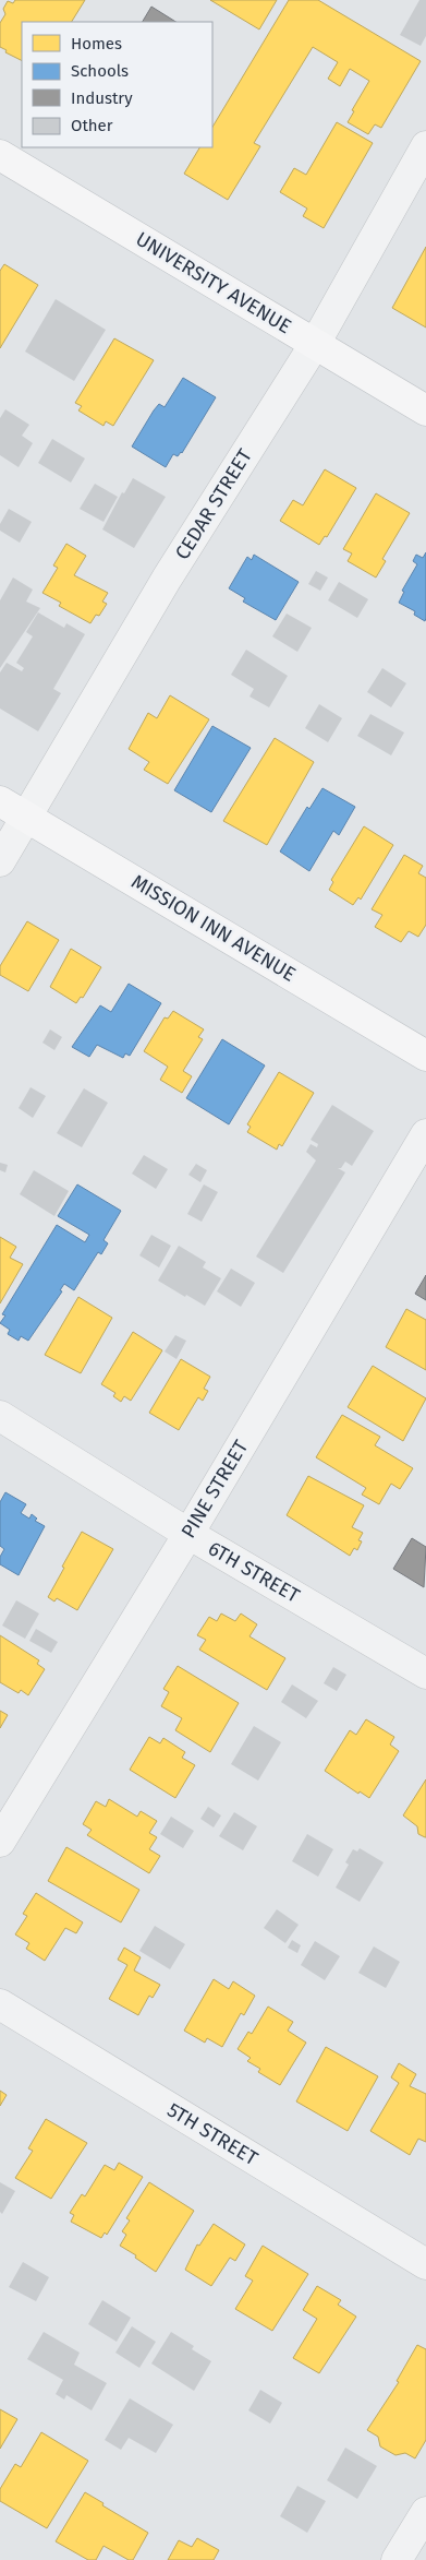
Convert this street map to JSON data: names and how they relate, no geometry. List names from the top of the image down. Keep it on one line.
{"streets":{"main road":["UNIVERSITY AVENUE","MISSION INN AVENUE"],"street":["CEDAR STREET","PINE STREET","6TH STREET","5TH STREET"]},"crossings":[["UNIVERSITY AVENUE","CEDAR STREET"],["CEDAR STREET","MISSION INN AVENUE"],["PINE STREET","6TH STREET"]],"legend":["Homes","Schools","Industry","Other"]}
